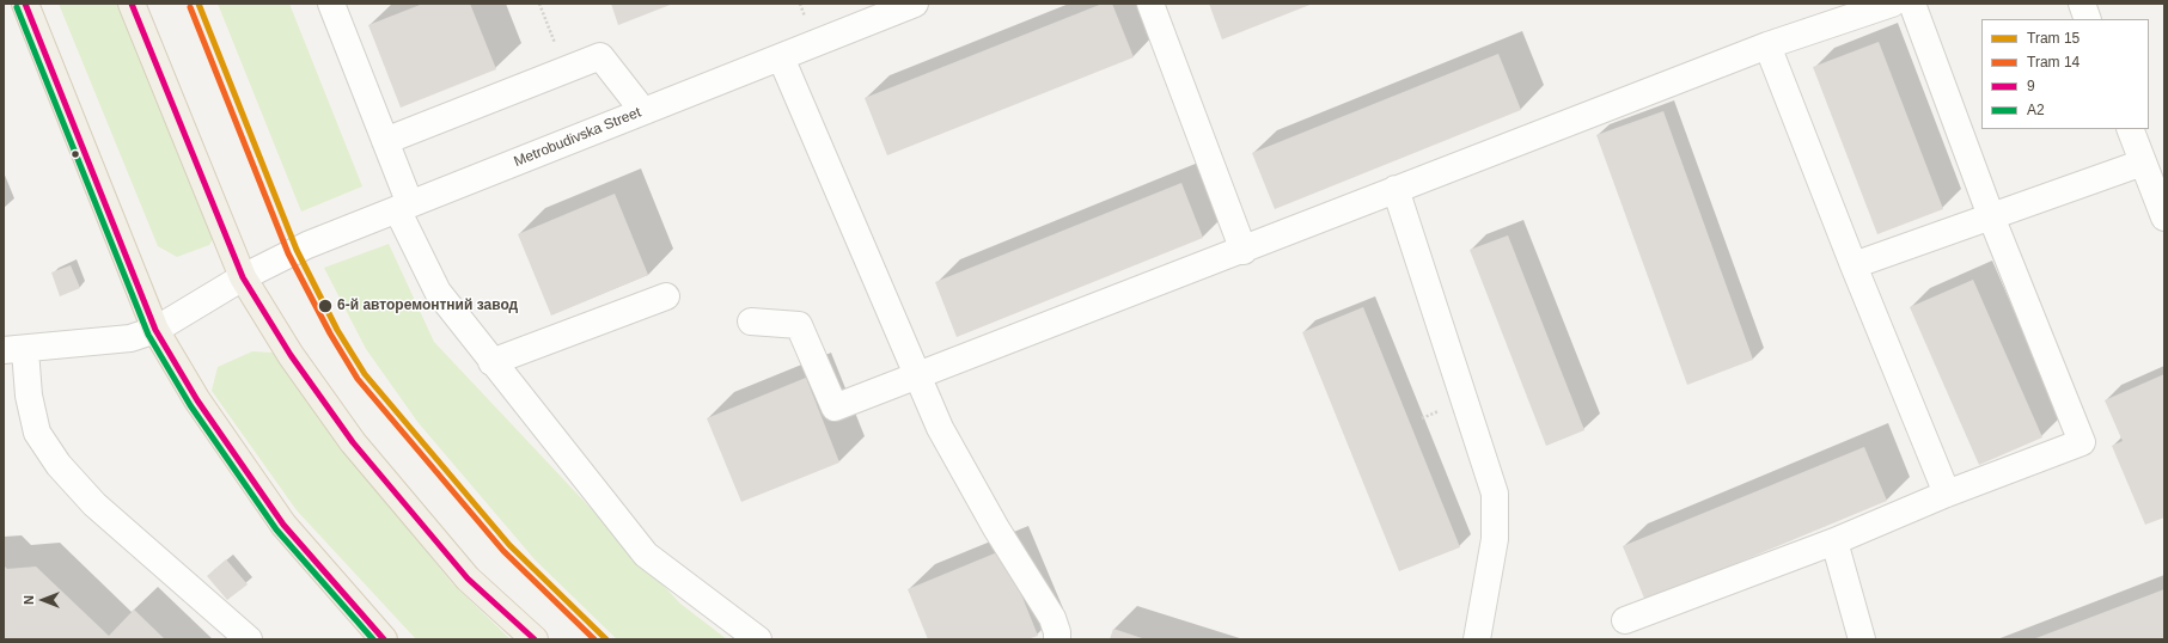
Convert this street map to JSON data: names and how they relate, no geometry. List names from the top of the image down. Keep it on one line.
{"streets":{"street":["Metrobudivska Street"]},"places":["6-й авторемонтний завод"],"lines":["tram line 15","transit line 9","tram line 14","transit line А2"],"legend":["Tram 15","Tram 14","9","А2"],"north":"left"}
